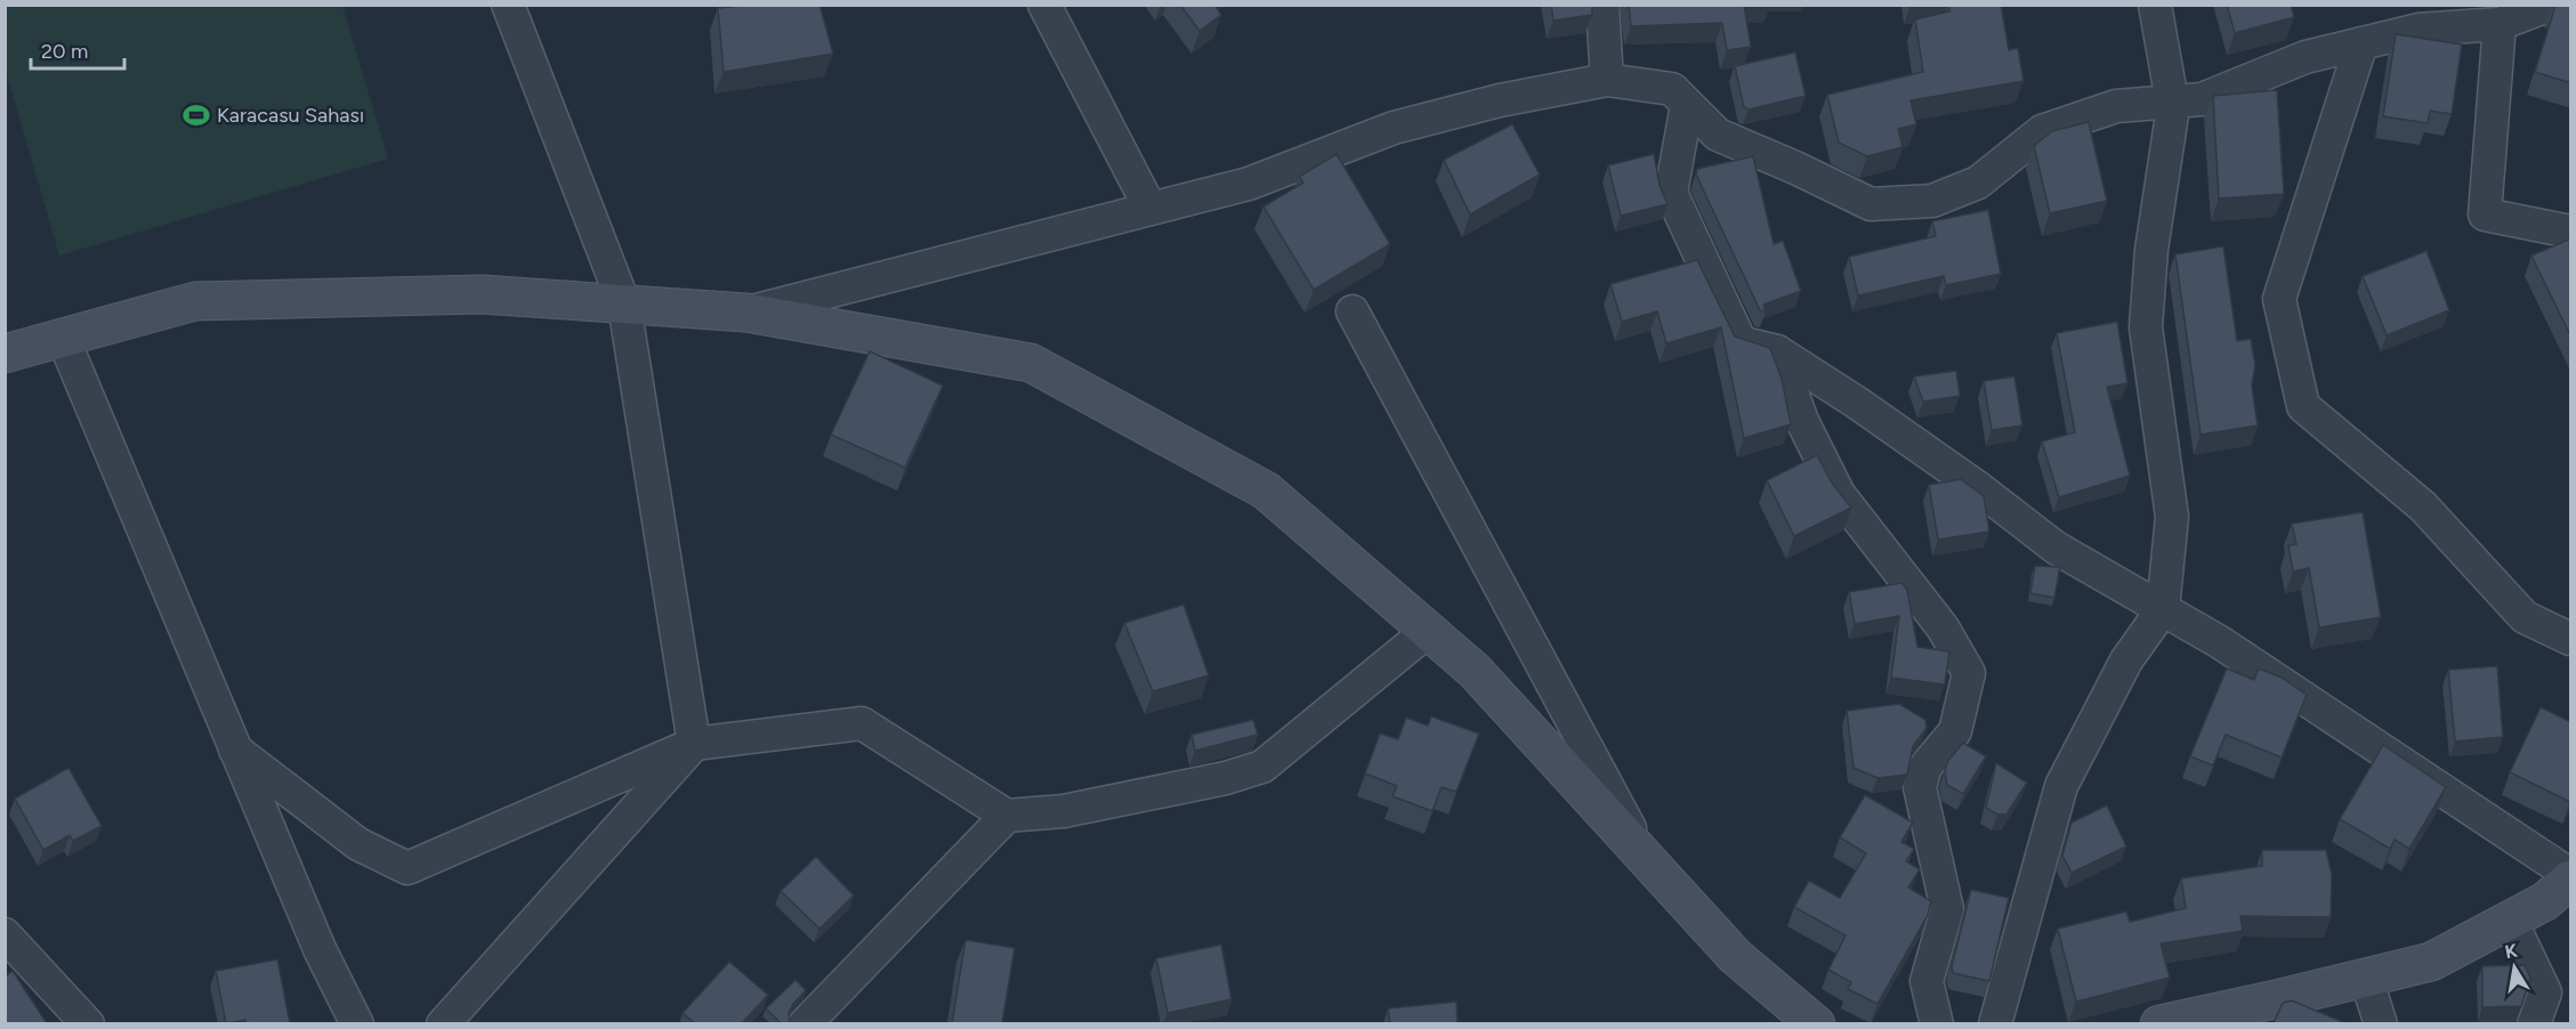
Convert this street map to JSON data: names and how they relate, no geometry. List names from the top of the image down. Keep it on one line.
{"places":{"sports":["Karacasu Sahası"]},"scale_bar":"20 m","north":"top"}
